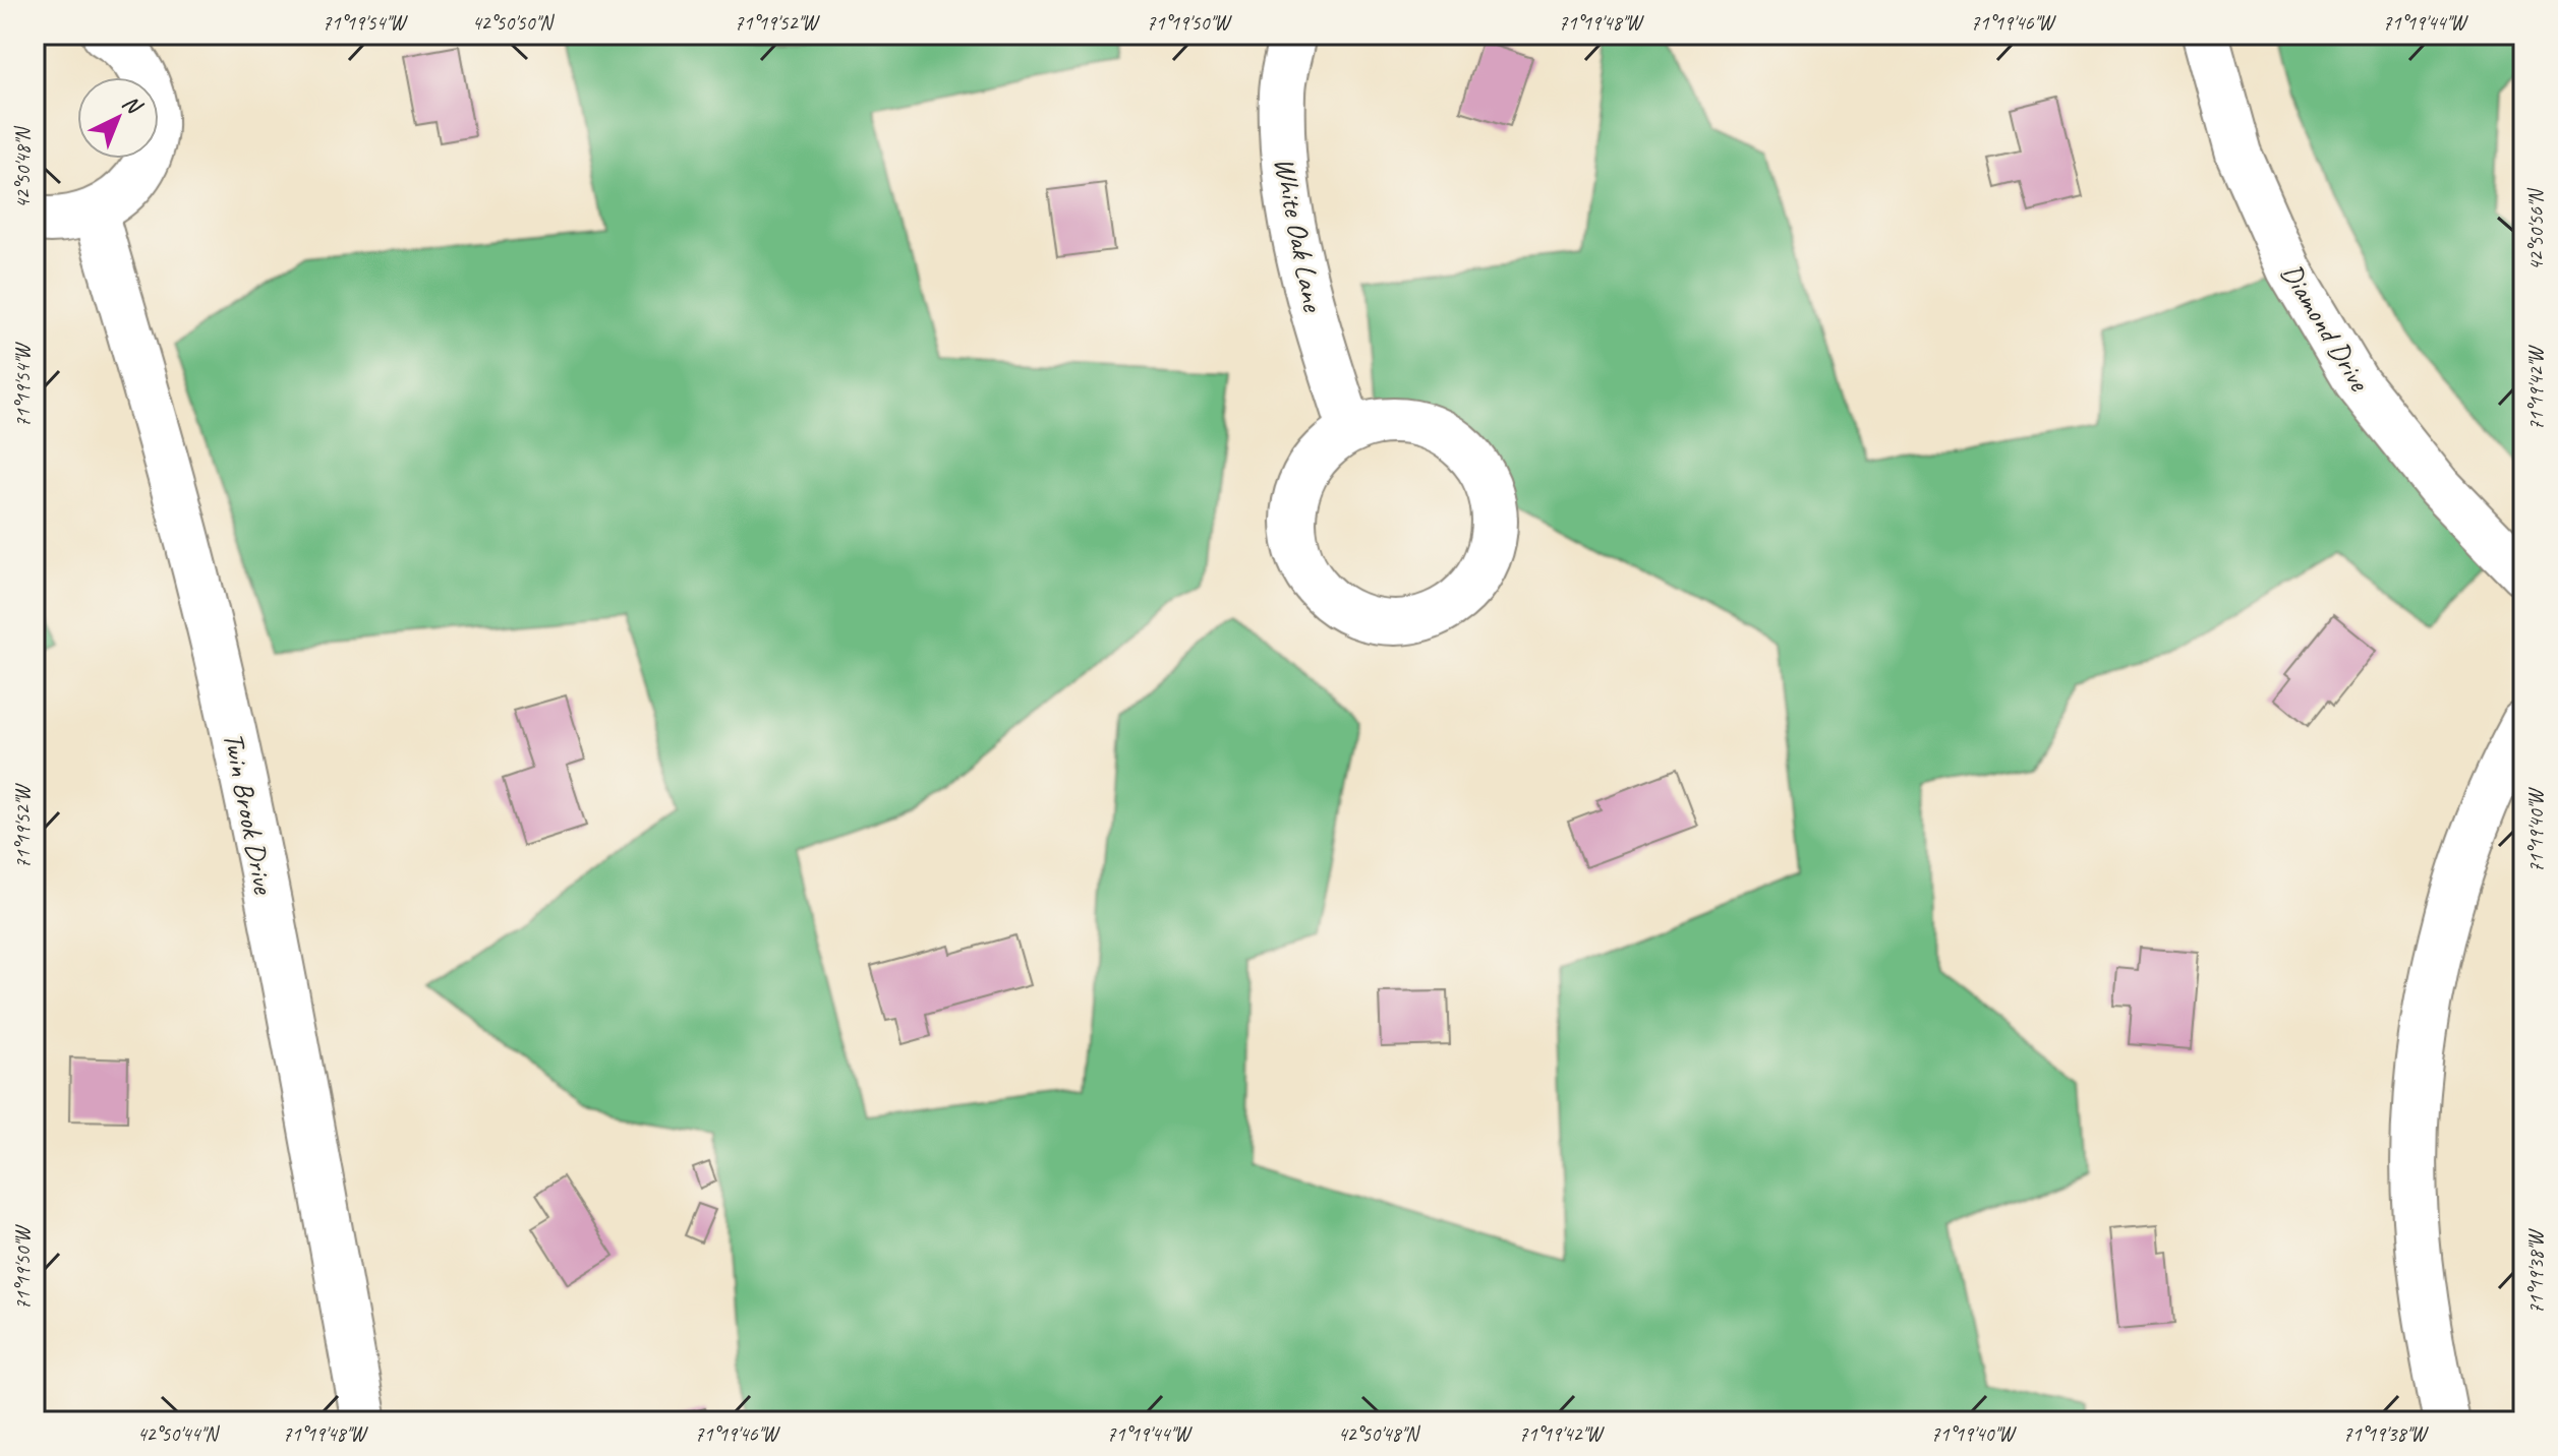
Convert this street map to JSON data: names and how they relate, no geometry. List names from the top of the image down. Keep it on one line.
{"streets":{"street":["White Oak Lane","Diamond Drive","Twin Brook Drive"]},"north":"top right","coordinates":["71°19'54\"W","42°50'50\"N","71°19'52\"W","71°19'50\"W","71°19'48\"W","71°19'46\"W","71°19'44\"W","42°50'48\"N","42°50'56\"N","71°19'42\"W","71°19'40\"W","71°19'38\"W","42°50'44\"N"]}
